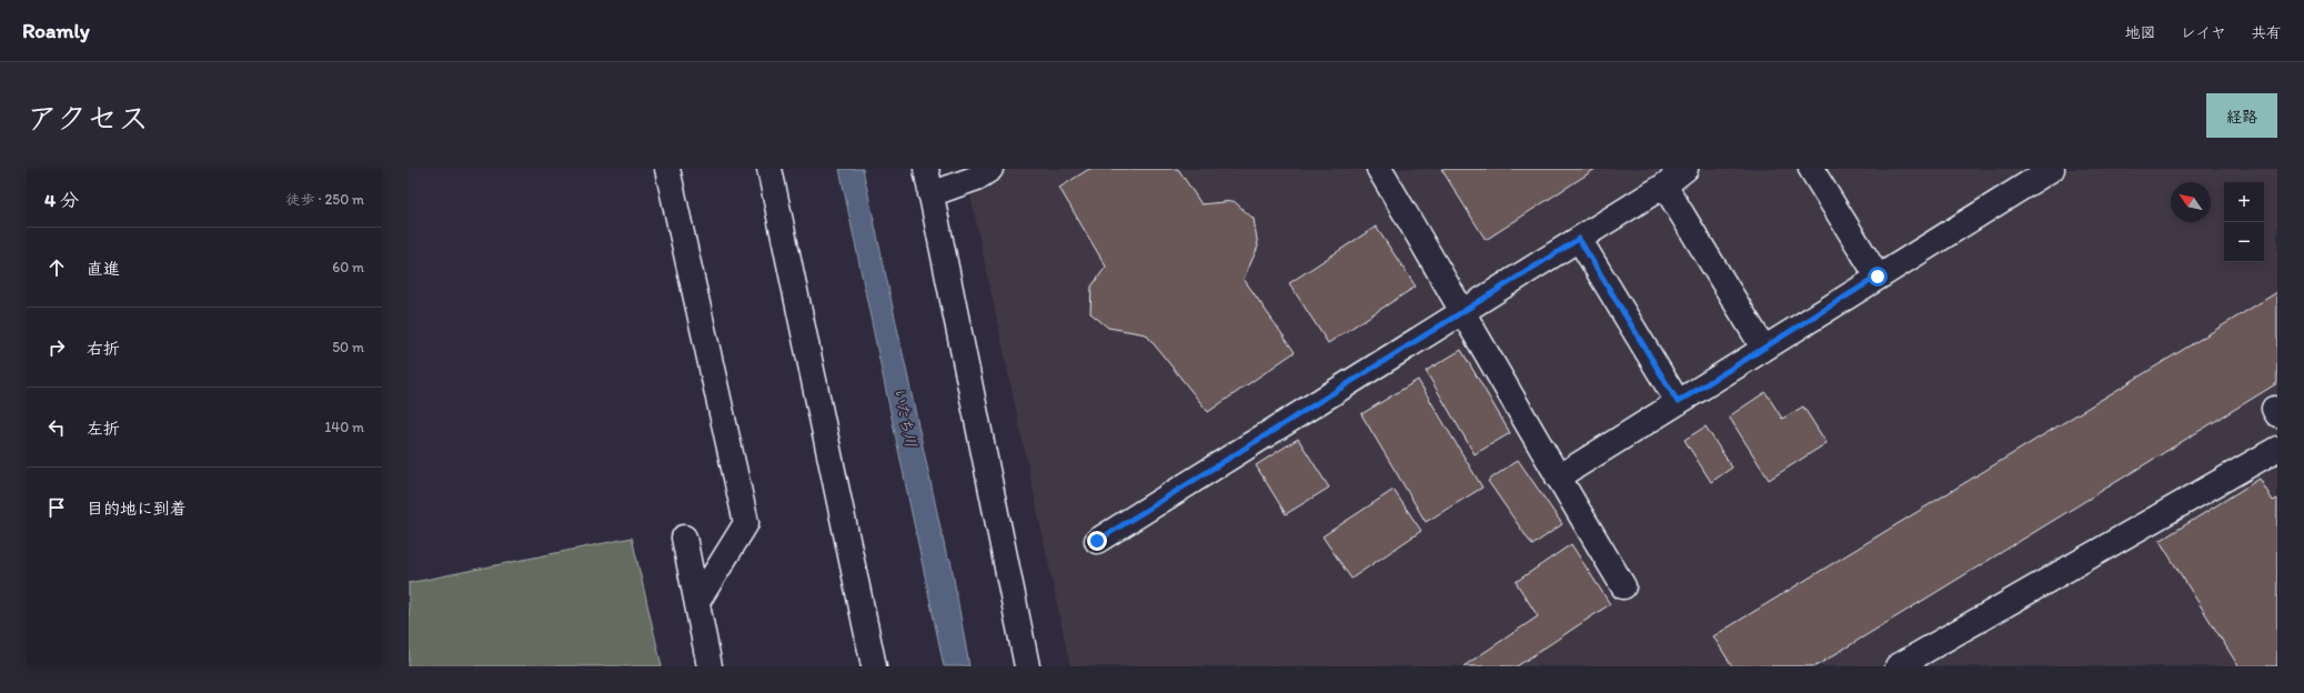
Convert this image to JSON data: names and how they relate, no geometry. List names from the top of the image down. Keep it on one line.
{"water":["いたち川"],"north":"top left","page":{"header":"Roamly","nav":["地図","レイヤ","共有"],"title":"アクセス","buttons":"経路","heading":["4 分","徒歩 · 250 m"],"map_buttons":["+","−"],"list":[["直進","60 m"],["右折","50 m"],["左折","140 m"],"目的地に到着"]}}
